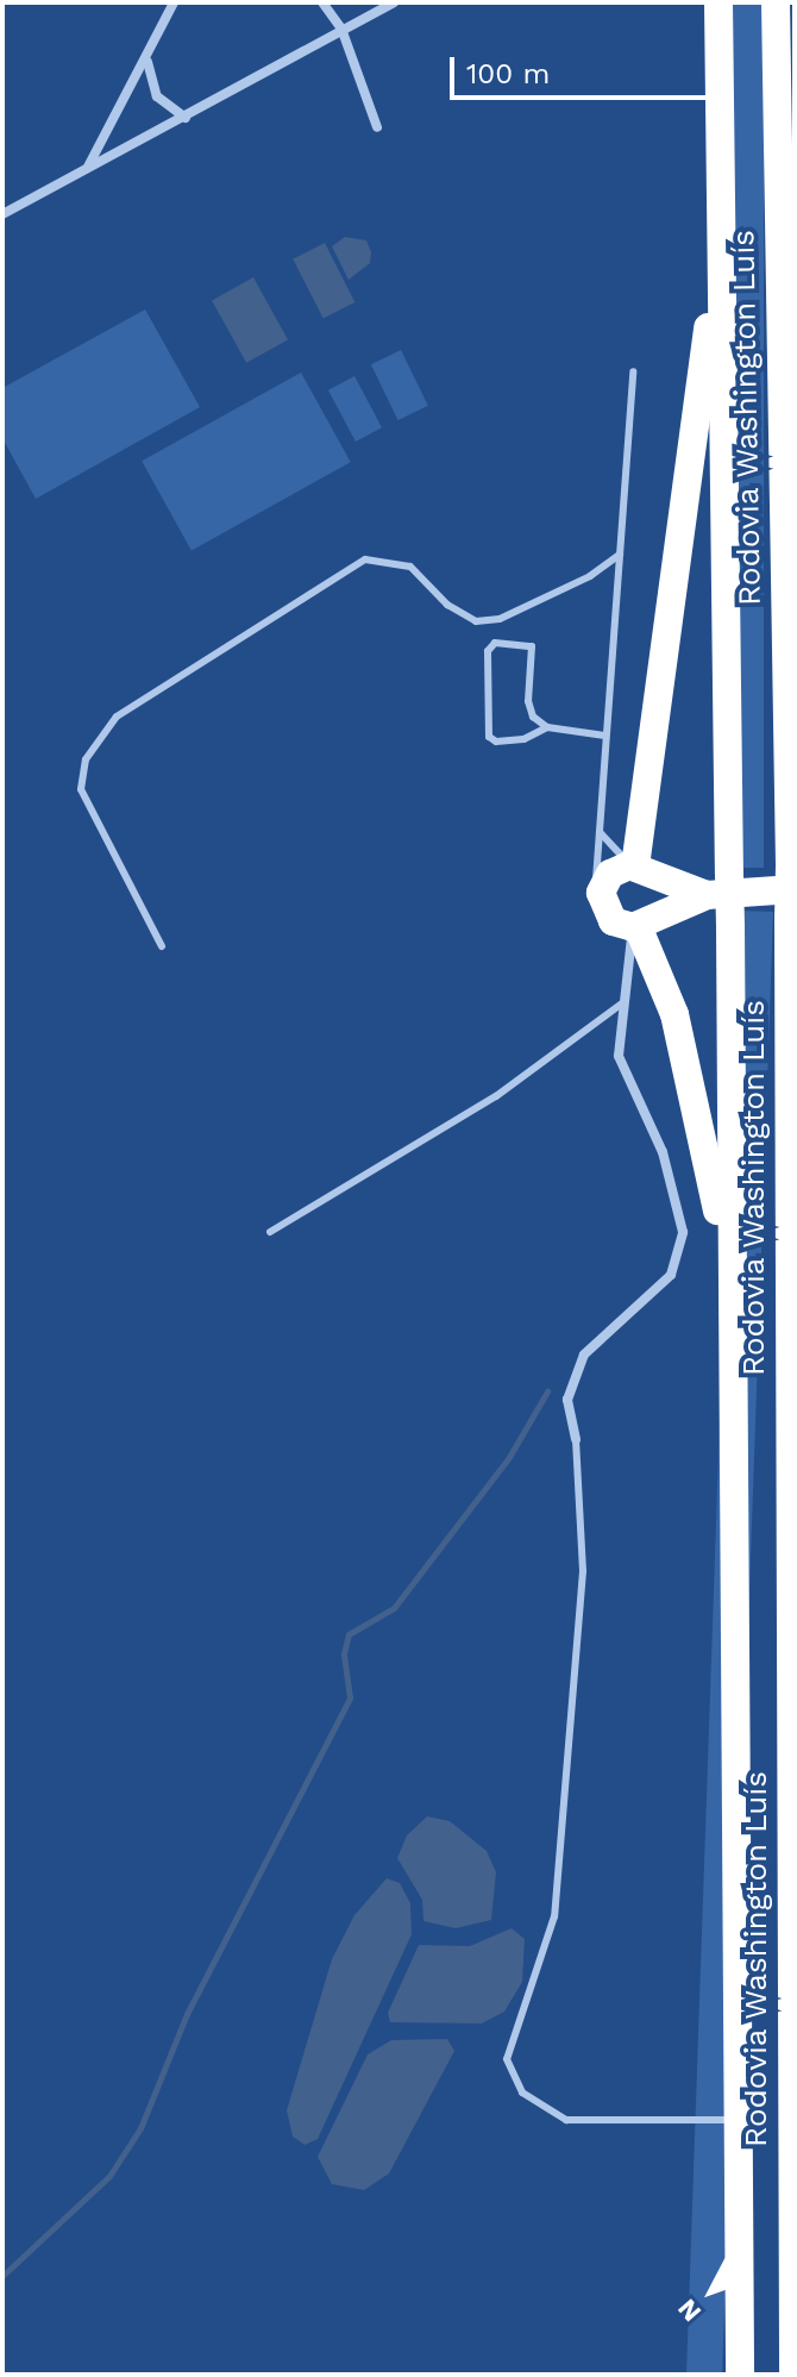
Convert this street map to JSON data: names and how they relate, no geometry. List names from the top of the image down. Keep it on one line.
{"streets":{"highway":["Rodovia Washington Luís"]},"scale_bar":"100 m","north":"bottom left"}
